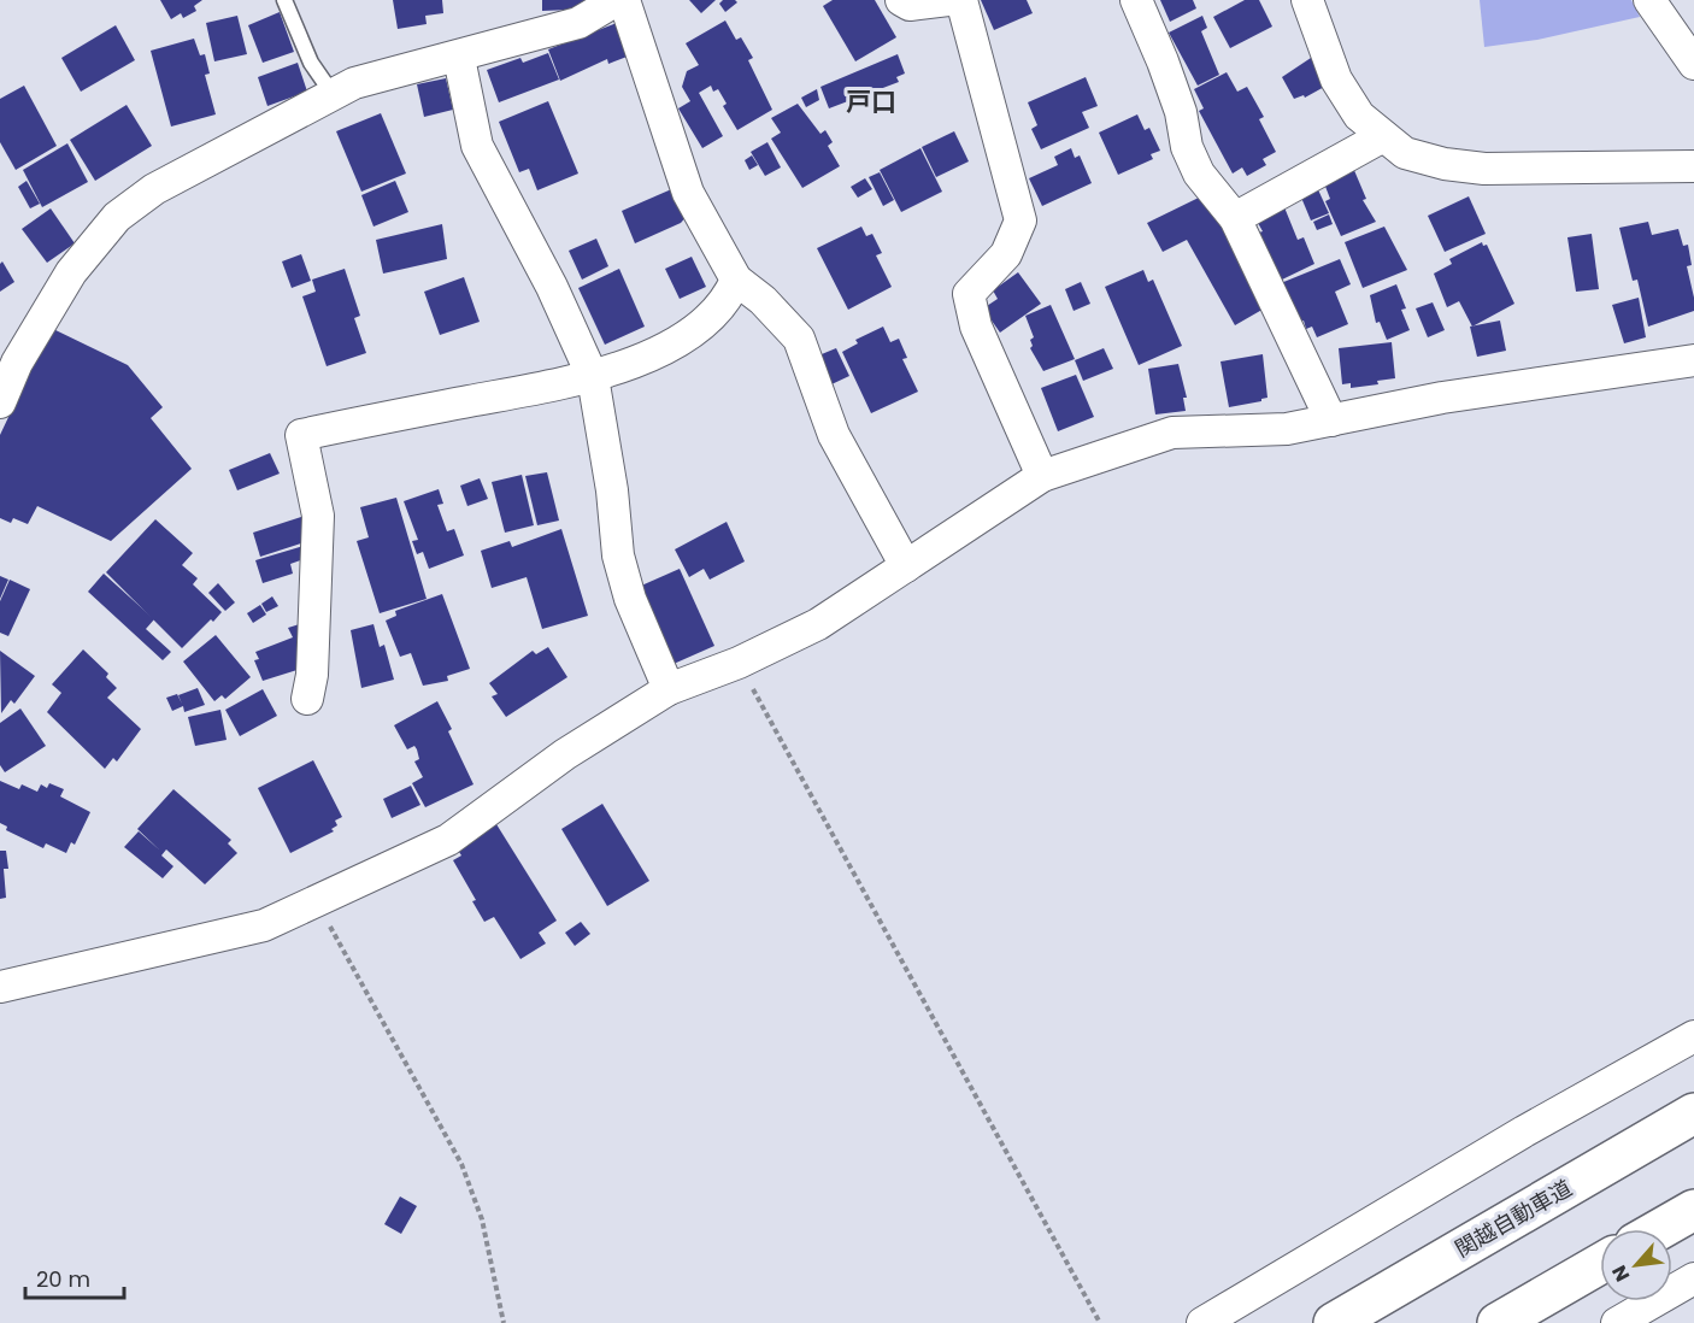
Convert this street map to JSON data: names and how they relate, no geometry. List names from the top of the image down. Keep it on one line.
{"streets":{"highway":["関越自動車道"]},"districts":["戸口"],"scale_bar":"20 m","north":"bottom left"}
